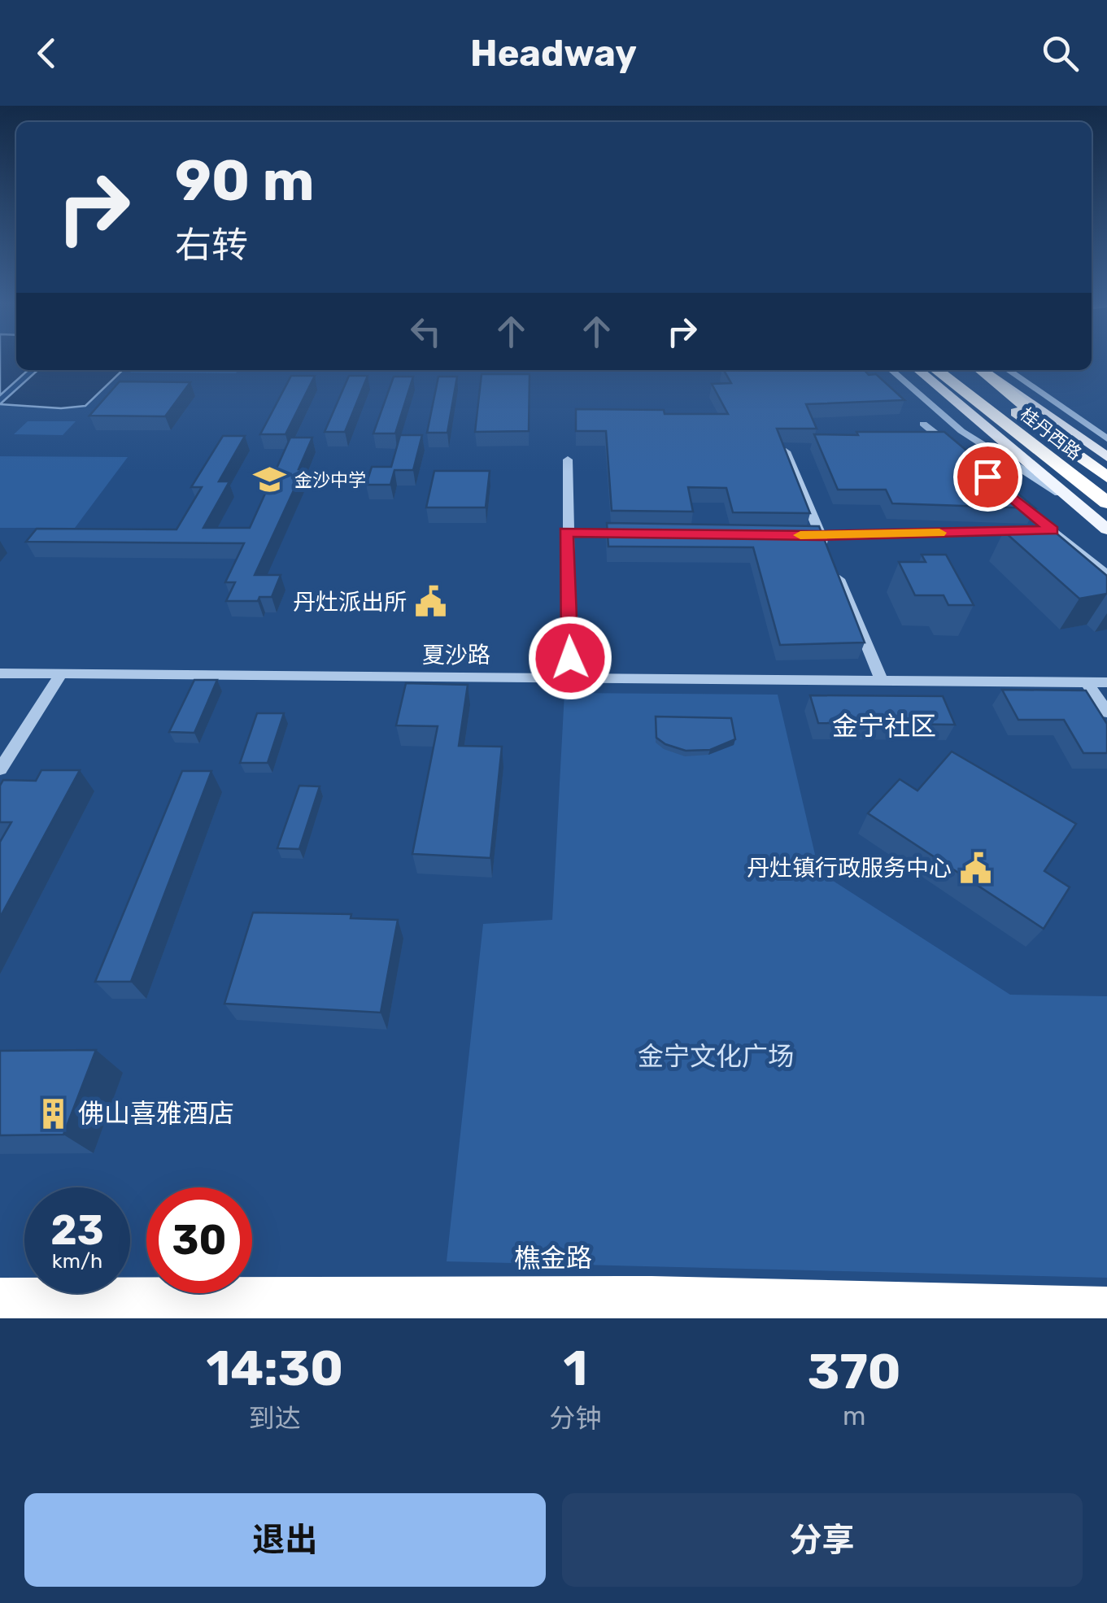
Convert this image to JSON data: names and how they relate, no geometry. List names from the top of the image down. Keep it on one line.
{"streets":{"highway":["桂丹西路","樵金路"],"street":["夏沙路"]},"districts":["金宁社区"],"parks":["金宁文化广场"],"places":{"school or university":["金沙中学"],"public building":["丹灶派出所","丹灶镇行政服务中心"],"building":["佛山喜雅酒店"]},"page":{"header":"Headway","turn":["90 m","右转"],"speed":"23 km/h","limit":"30","eta":["14:30","到达","1","分钟","370","m"],"buttons":["退出","分享"]}}
